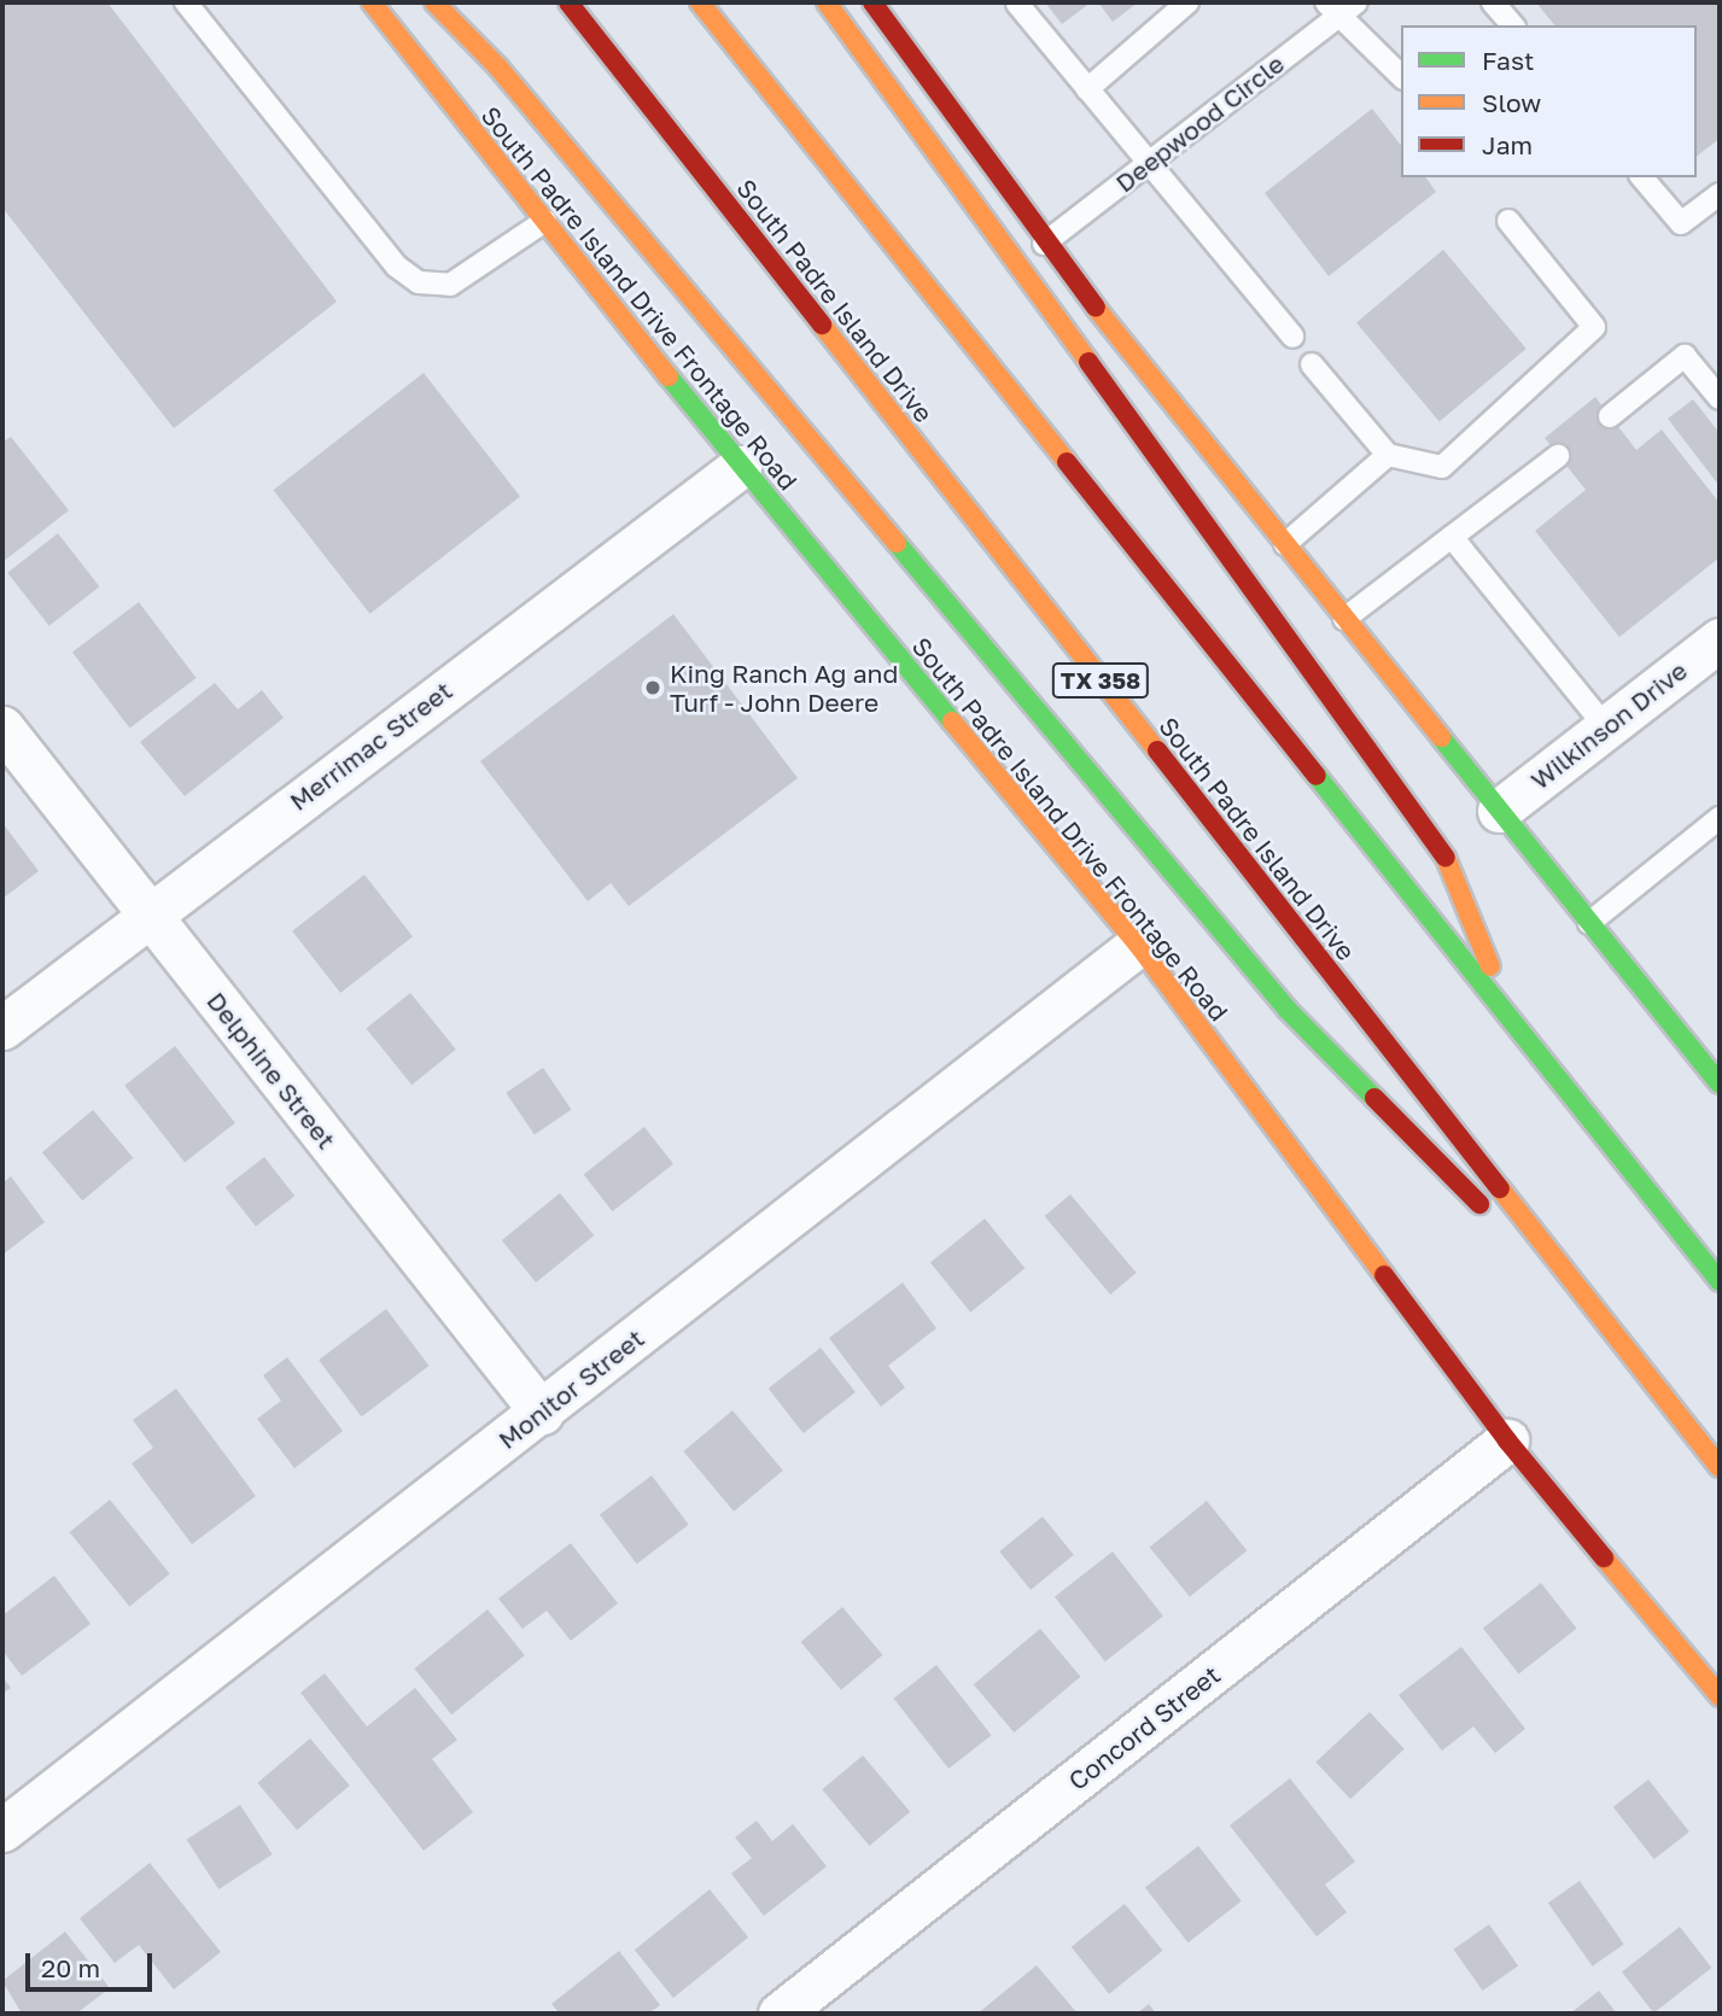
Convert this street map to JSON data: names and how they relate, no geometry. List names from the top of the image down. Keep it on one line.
{"streets":{"main road":["South Padre Island Drive Frontage Road","South Padre Island Drive","TX 358"],"street":["Wilkinson Drive","Merrimac Street","Delphine Street","Monitor Street","Concord Street"],"lane":["Deepwood Circle"]},"crossings":[["South Padre Island Drive Frontage Road","Merrimac Street"],["South Padre Island Drive Frontage Road","Monitor Street"],["South Padre Island Drive Frontage Road","Concord Street"],["Merrimac Street","Delphine Street"],["Delphine Street","Monitor Street"]],"places":["King Ranch Ag and Turf - John Deere"],"legend":["Fast","Slow","Jam"],"scale_bar":"20 m"}
